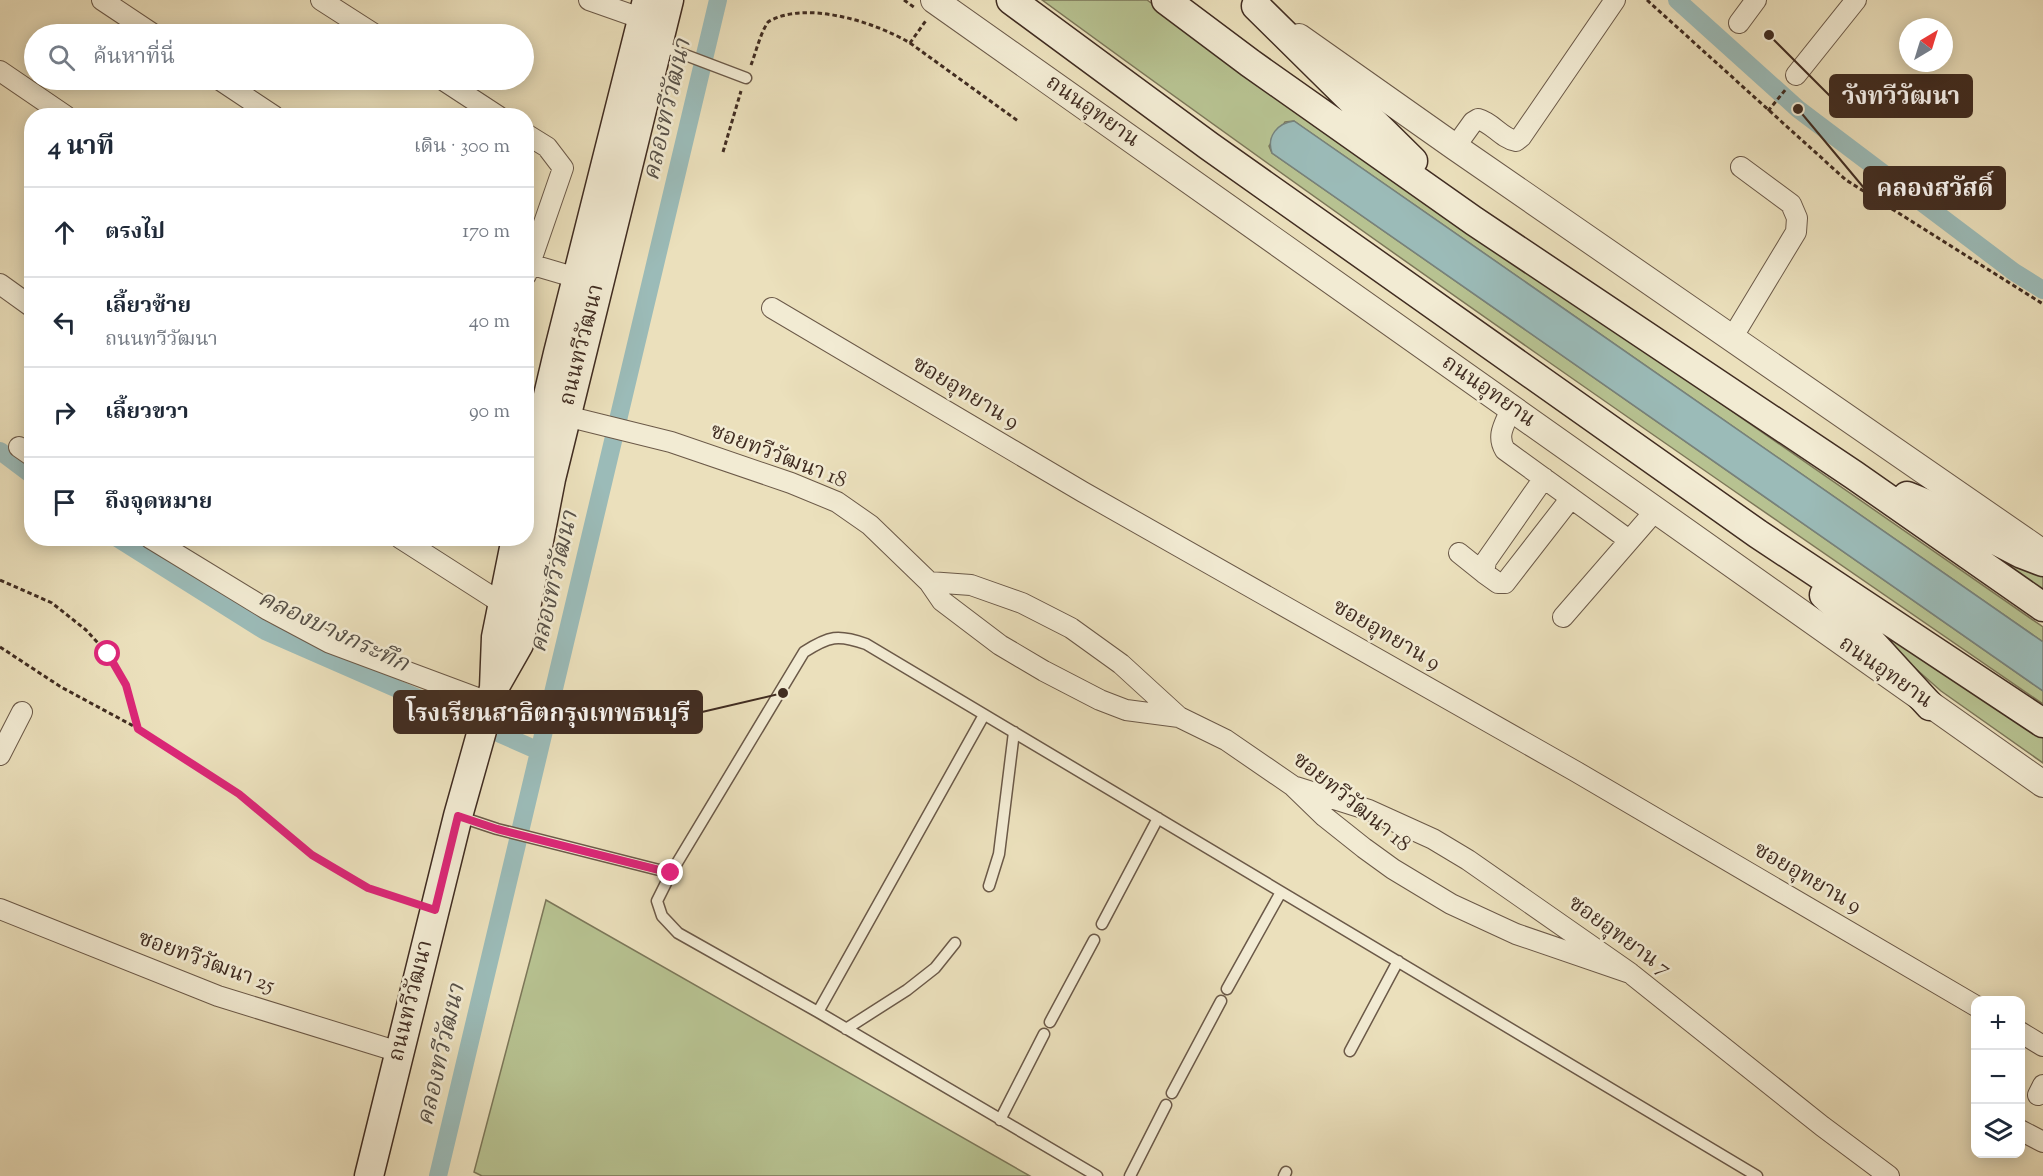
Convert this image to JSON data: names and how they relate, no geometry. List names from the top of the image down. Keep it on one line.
{"streets":{"main road":["ถนนอุทยาน","ถนนทวีวัฒนา"],"street":["ซอยอุทยาน 9","ซอยทวีวัฒนา 18","ซอยอุทยาน 7","ซอยทวีวัฒนา 25"]},"crossings":[["ถนนทวีวัฒนา","ซอยทวีวัฒนา 18"],["ถนนทวีวัฒนา","ซอยทวีวัฒนา 25"],["ซอยทวีวัฒนา 18","ซอยอุทยาน 7"]],"water":["คลองทวีวัฒนา","คลองบางกระทึก"],"places":["วังทวีวัฒนา","คลองสวัสดิ์","โรงเรียนสาธิตกรุงเทพธนบุรี"],"north":"top right","page":{"search":"ค้นหาที่นี่","heading":["4 นาที","เดิน · 300 m"],"list":[["ตรงไป","170 m"],["เลี้ยวซ้าย","ถนนทวีวัฒนา","40 m"],["เลี้ยวขวา","90 m"],"ถึงจุดหมาย"],"map_buttons":["+","−"]}}
